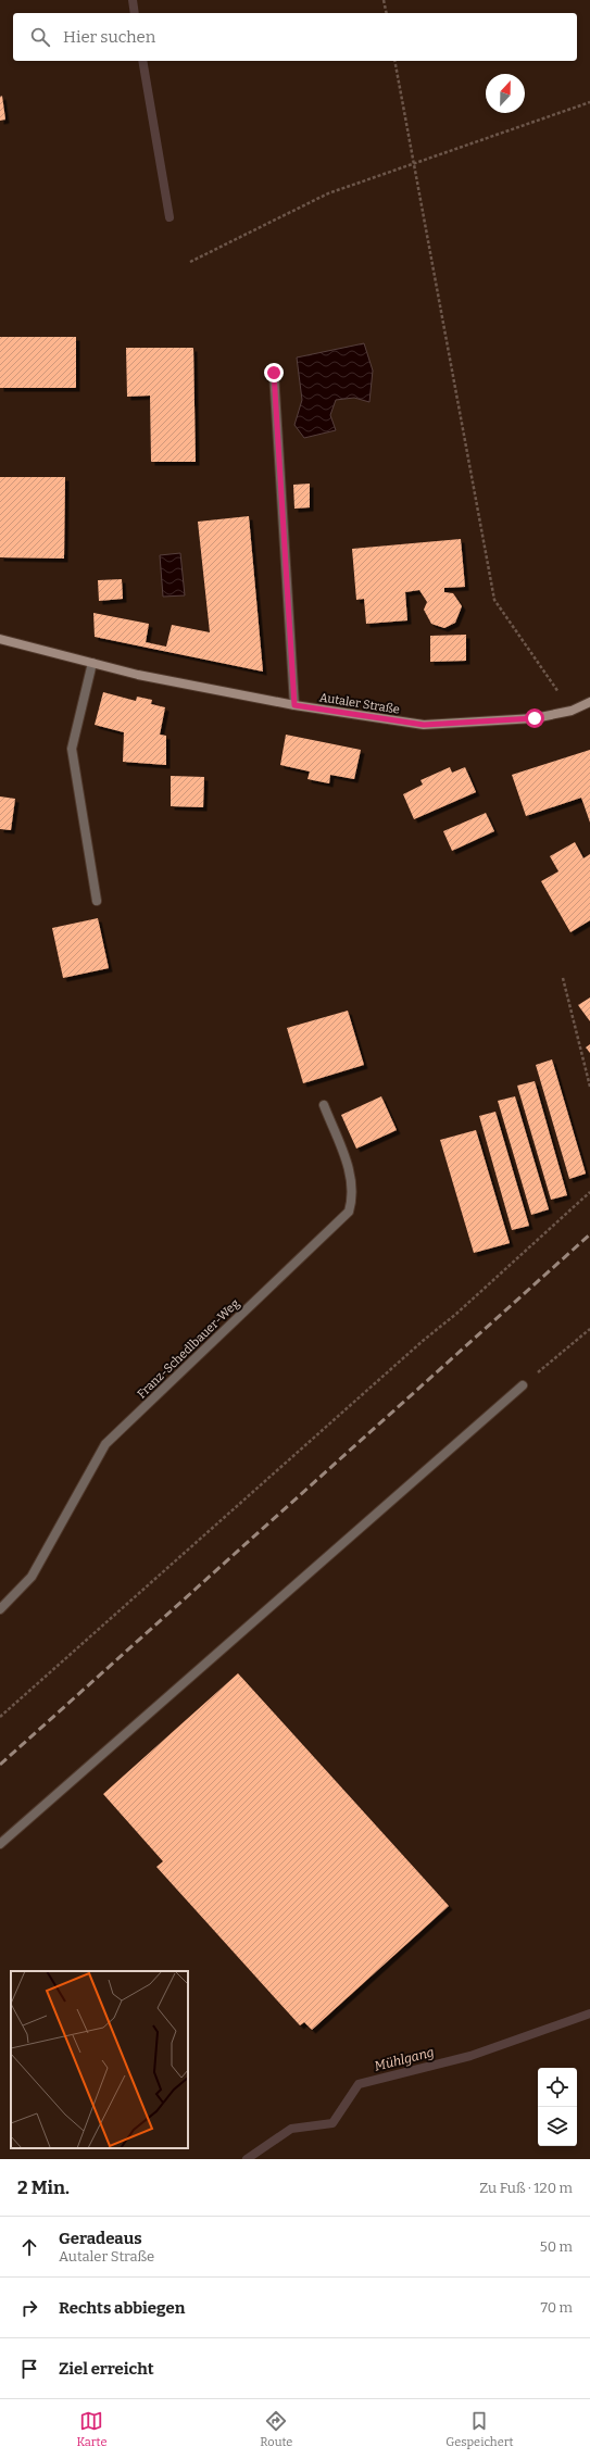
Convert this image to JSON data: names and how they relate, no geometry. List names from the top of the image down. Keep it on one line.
{"streets":{"main road":["Autaler Straße"],"street":["Franz-Schedlbauer-Weg"]},"water":["Mühlgang"],"north":"top","page":{"search":"Hier suchen","heading":["2 Min.","Zu Fuß · 120 m"],"list":[["Geradeaus","Autaler Straße","50 m"],["Rechts abbiegen","70 m"],"Ziel erreicht"],"nav":["Karte","Route","Gespeichert"]}}
